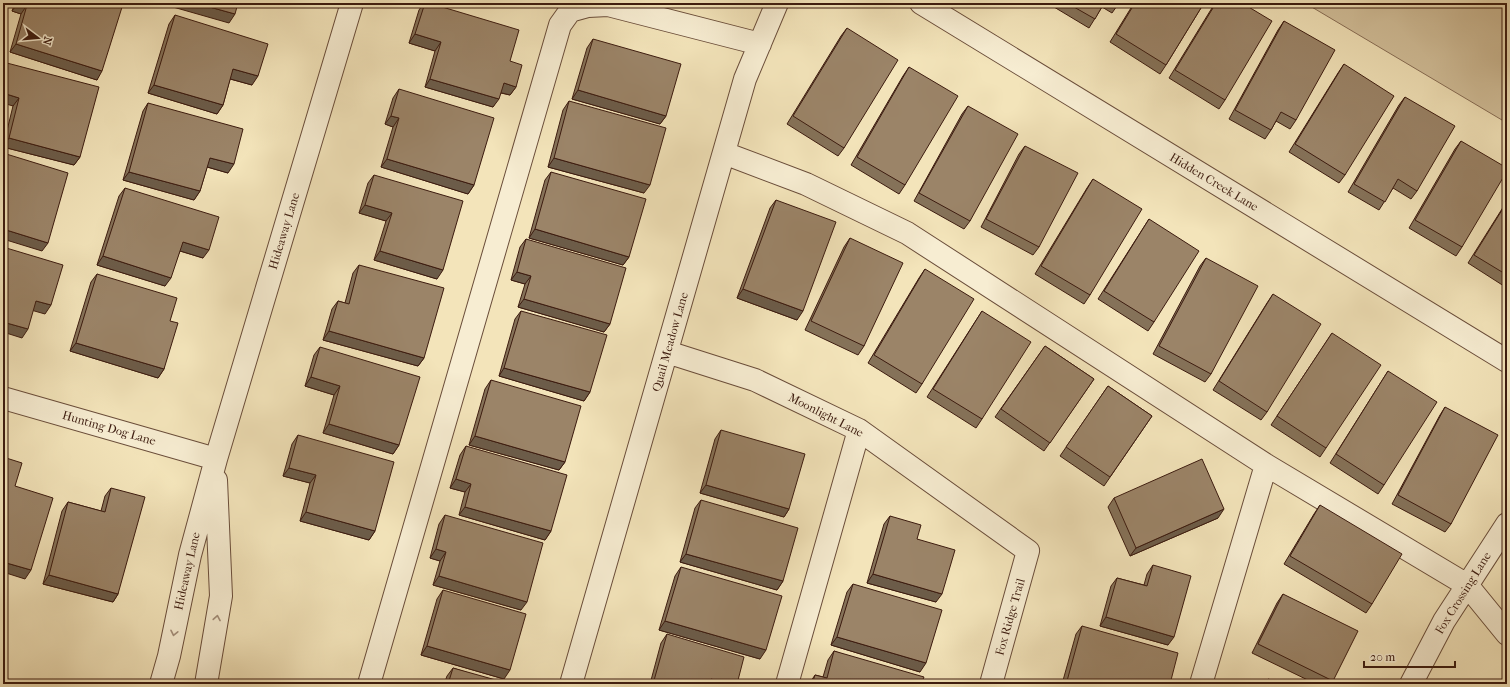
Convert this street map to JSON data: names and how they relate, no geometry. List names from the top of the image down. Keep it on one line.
{"streets":{"street":["Hidden Creek Lane","Hideaway Lane","Quail Meadow Lane","Moonlight Lane","Hunting Dog Lane","Fox Crossing Lane","Fox Ridge Trail"]},"crossings":[["Hideaway Lane","Hunting Dog Lane"],["Quail Meadow Lane","Moonlight Lane"],["Moonlight Lane","Fox Ridge Trail"]],"scale_bar":"20 m","north":"right"}
